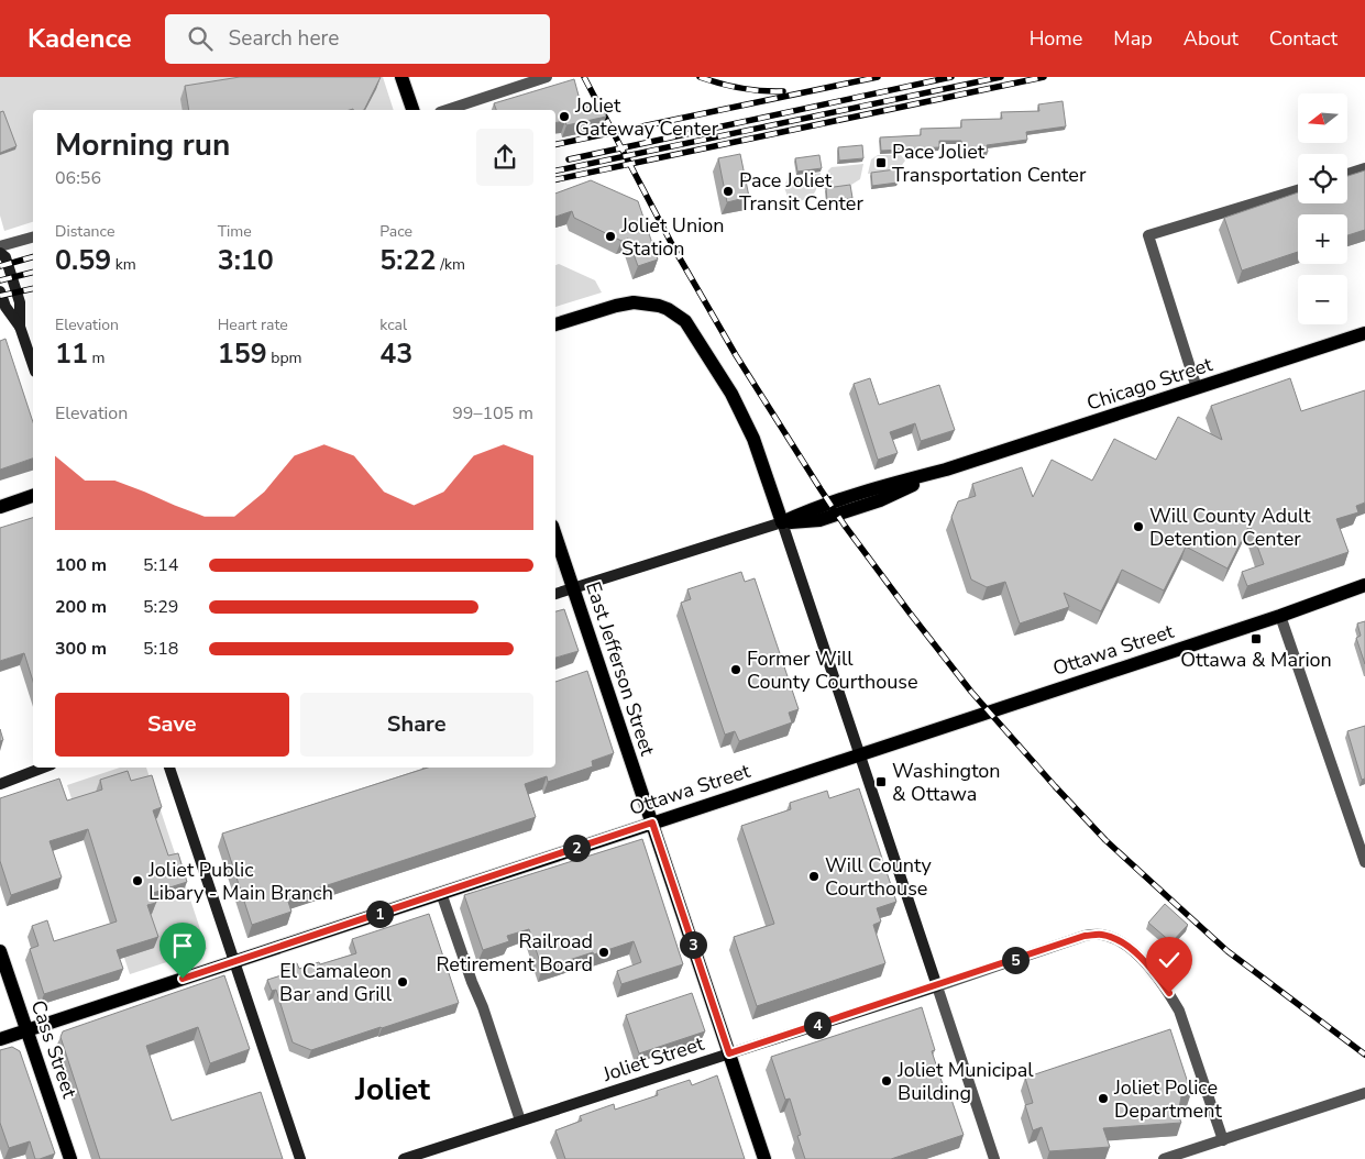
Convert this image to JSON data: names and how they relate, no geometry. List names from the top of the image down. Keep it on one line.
{"streets":{"main road":["Chicago Street","Ottawa Street","East Jefferson Street","Cass Street"],"street":["Joliet Street"]},"crossings":[["Ottawa Street","East Jefferson Street"],["Ottawa Street","Cass Street"],["East Jefferson Street","Joliet Street"]],"districts":["Joliet"],"places":{"other":["Joliet Gateway Center","Pace Joliet Transit Center","Joliet Union Station","Will County Adult Detention Center","Former Will County Courthouse","Will County Courthouse","Joliet Public Libary - Main Branch","Railroad Retirement Board","El Camaleon Bar and Grill","Joliet Municipal Building","Joliet Police Department"],"transit":["Pace Joliet Transportation Center","Ottawa & Marion","Washington & Ottawa"]},"north":"left","page":{"header":"Kadence","search":"Search here","nav":["Home","Map","About","Contact"],"map_buttons":["+","−"],"heading":["Morning run","06:56"],"stats":[["Distance","0.59 km"],["Time","3:10"],["Pace","5:22 /km"],["Elevation","11 m"],["Heart rate","159 bpm"],["kcal","43"]],"chart":["Elevation","99–105 m"],"list":[{"name":"100 m","note":"5:14"},{"name":"200 m","note":"5:29"},{"name":"300 m","note":"5:18"}],"buttons":["Save","Share"],"pins":["2","1","3","5","4"]}}
